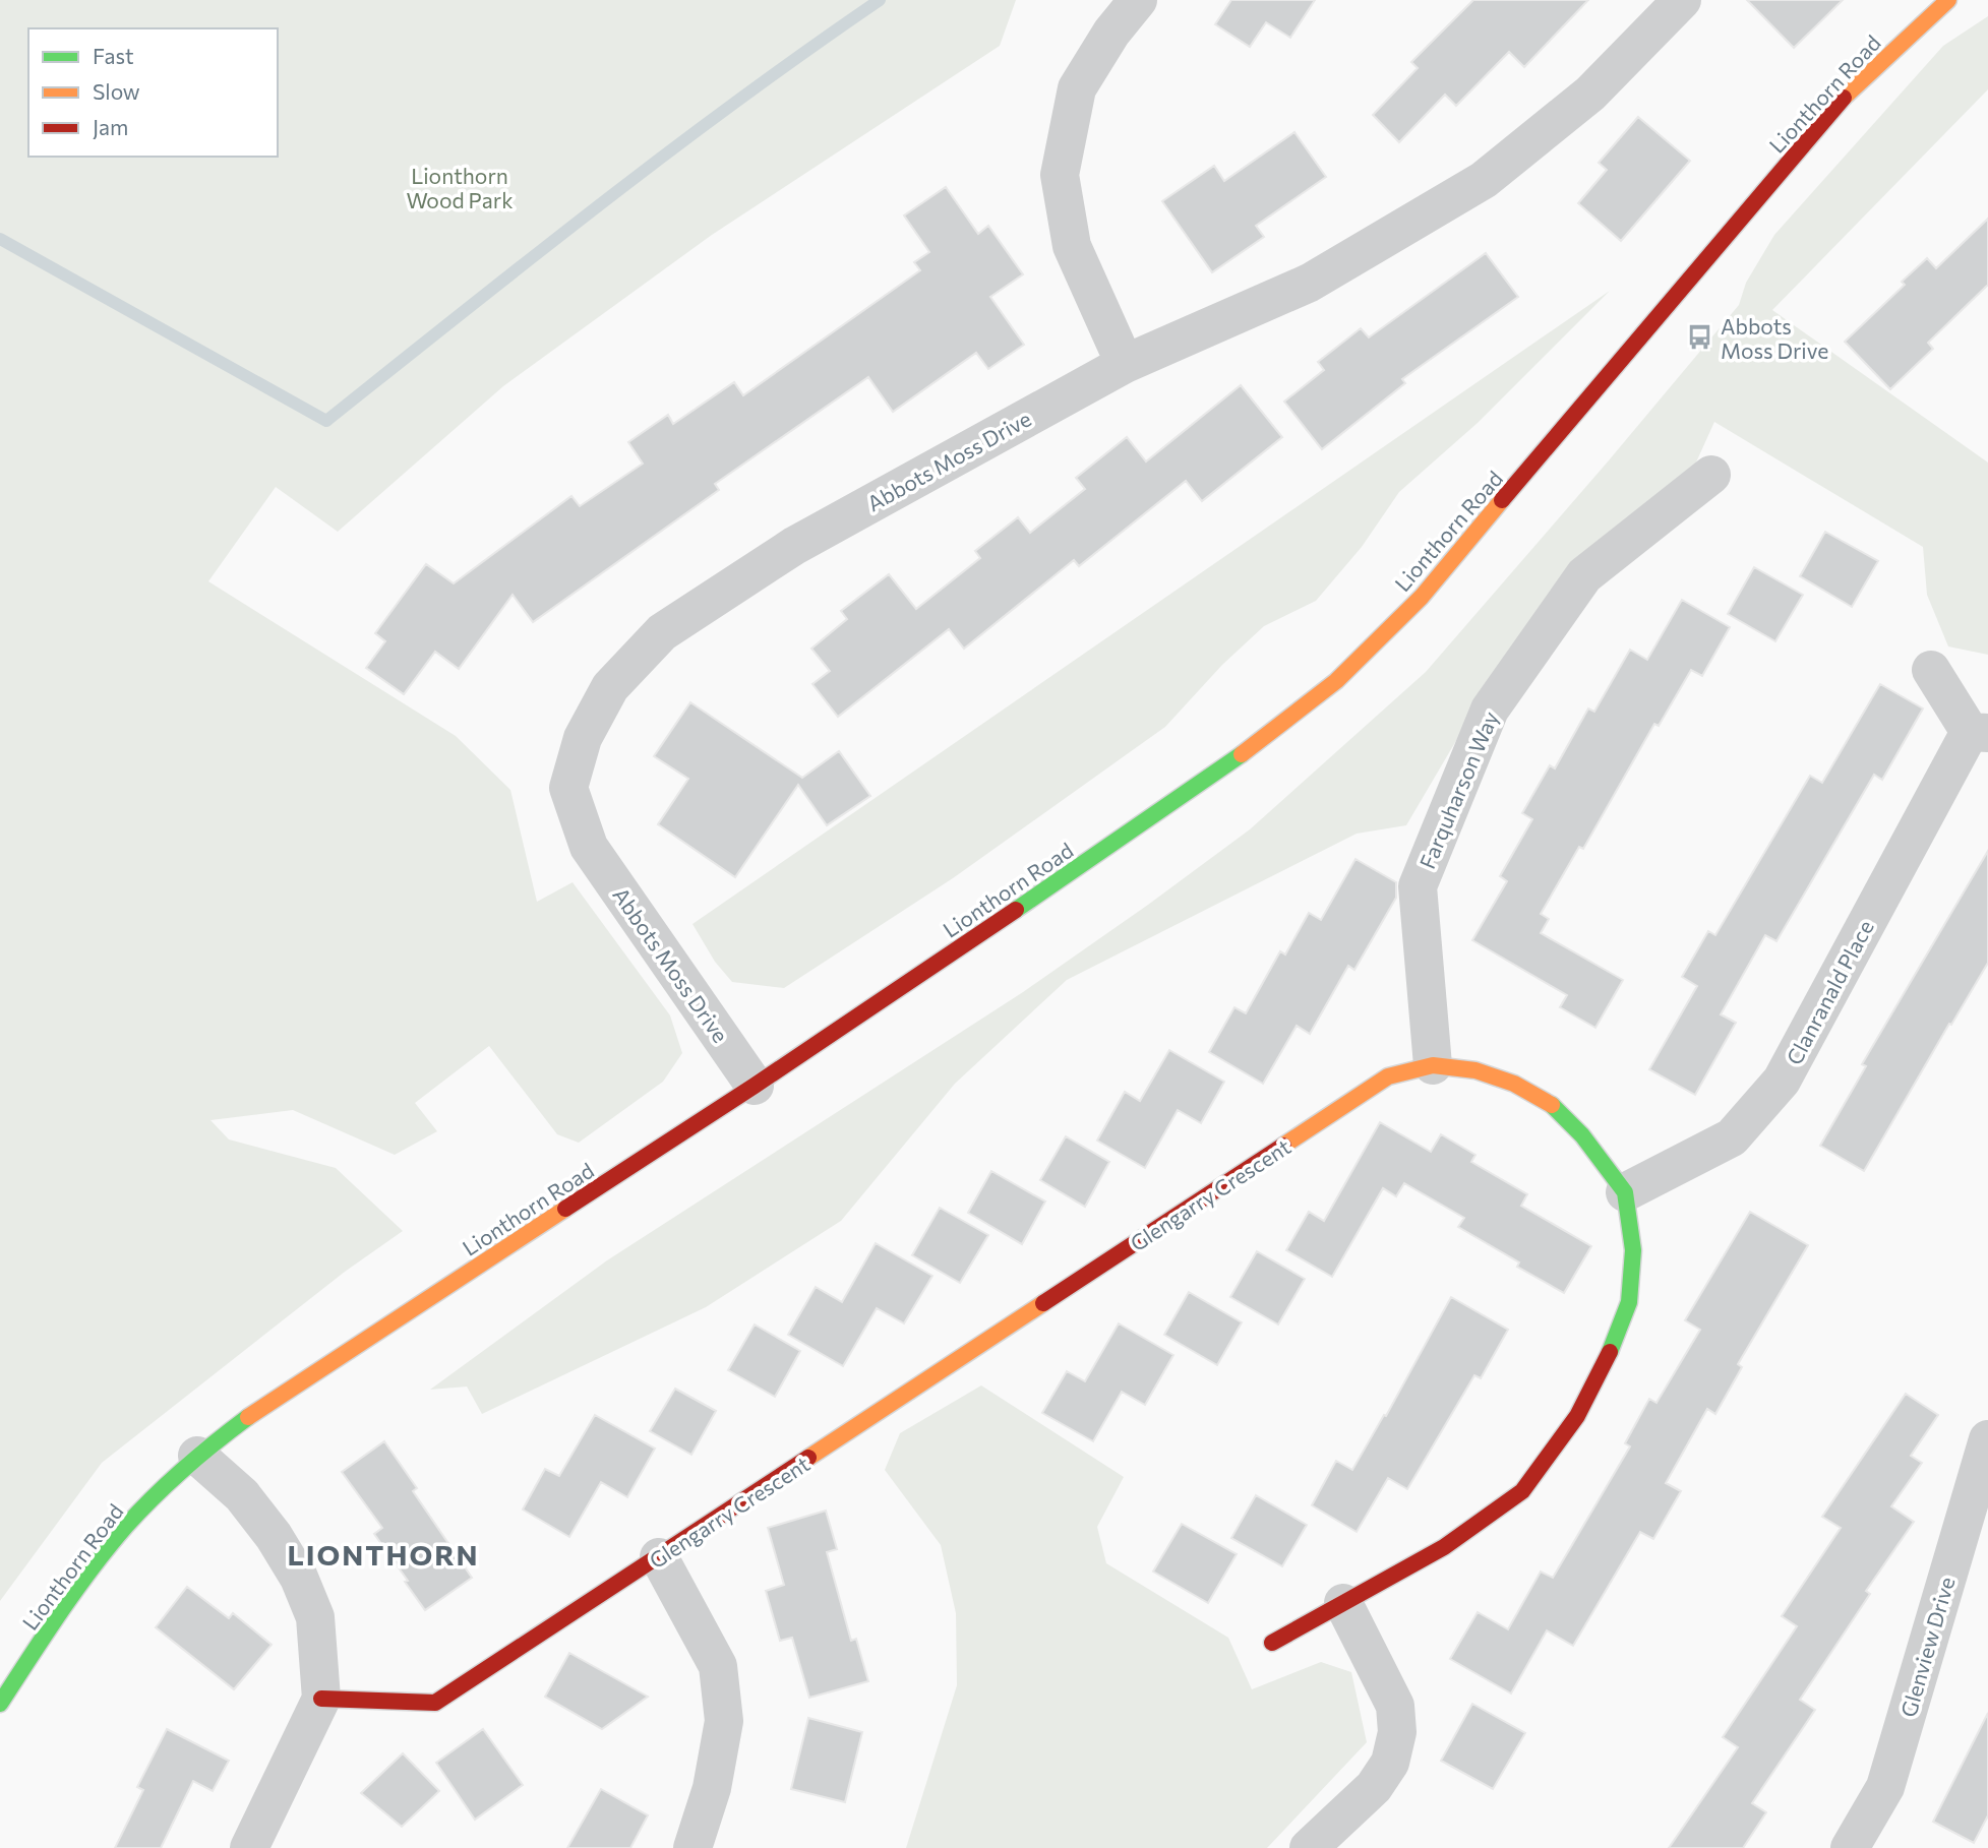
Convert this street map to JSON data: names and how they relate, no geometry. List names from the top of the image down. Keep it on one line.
{"streets":{"street":["Lionthorn Road","Abbots Moss Drive","Farquharson Way","Clanranald Place","Glengarry Crescent","Glenview Drive"]},"crossings":[["Lionthorn Road","Abbots Moss Drive"],["Farquharson Way","Glengarry Crescent"],["Clanranald Place","Glengarry Crescent"]],"districts":["LIONTHORN"],"parks":["Lionthorn Wood Park"],"places":{"bus stop":["Abbots Moss Drive"]},"legend":["Fast","Slow","Jam"]}
